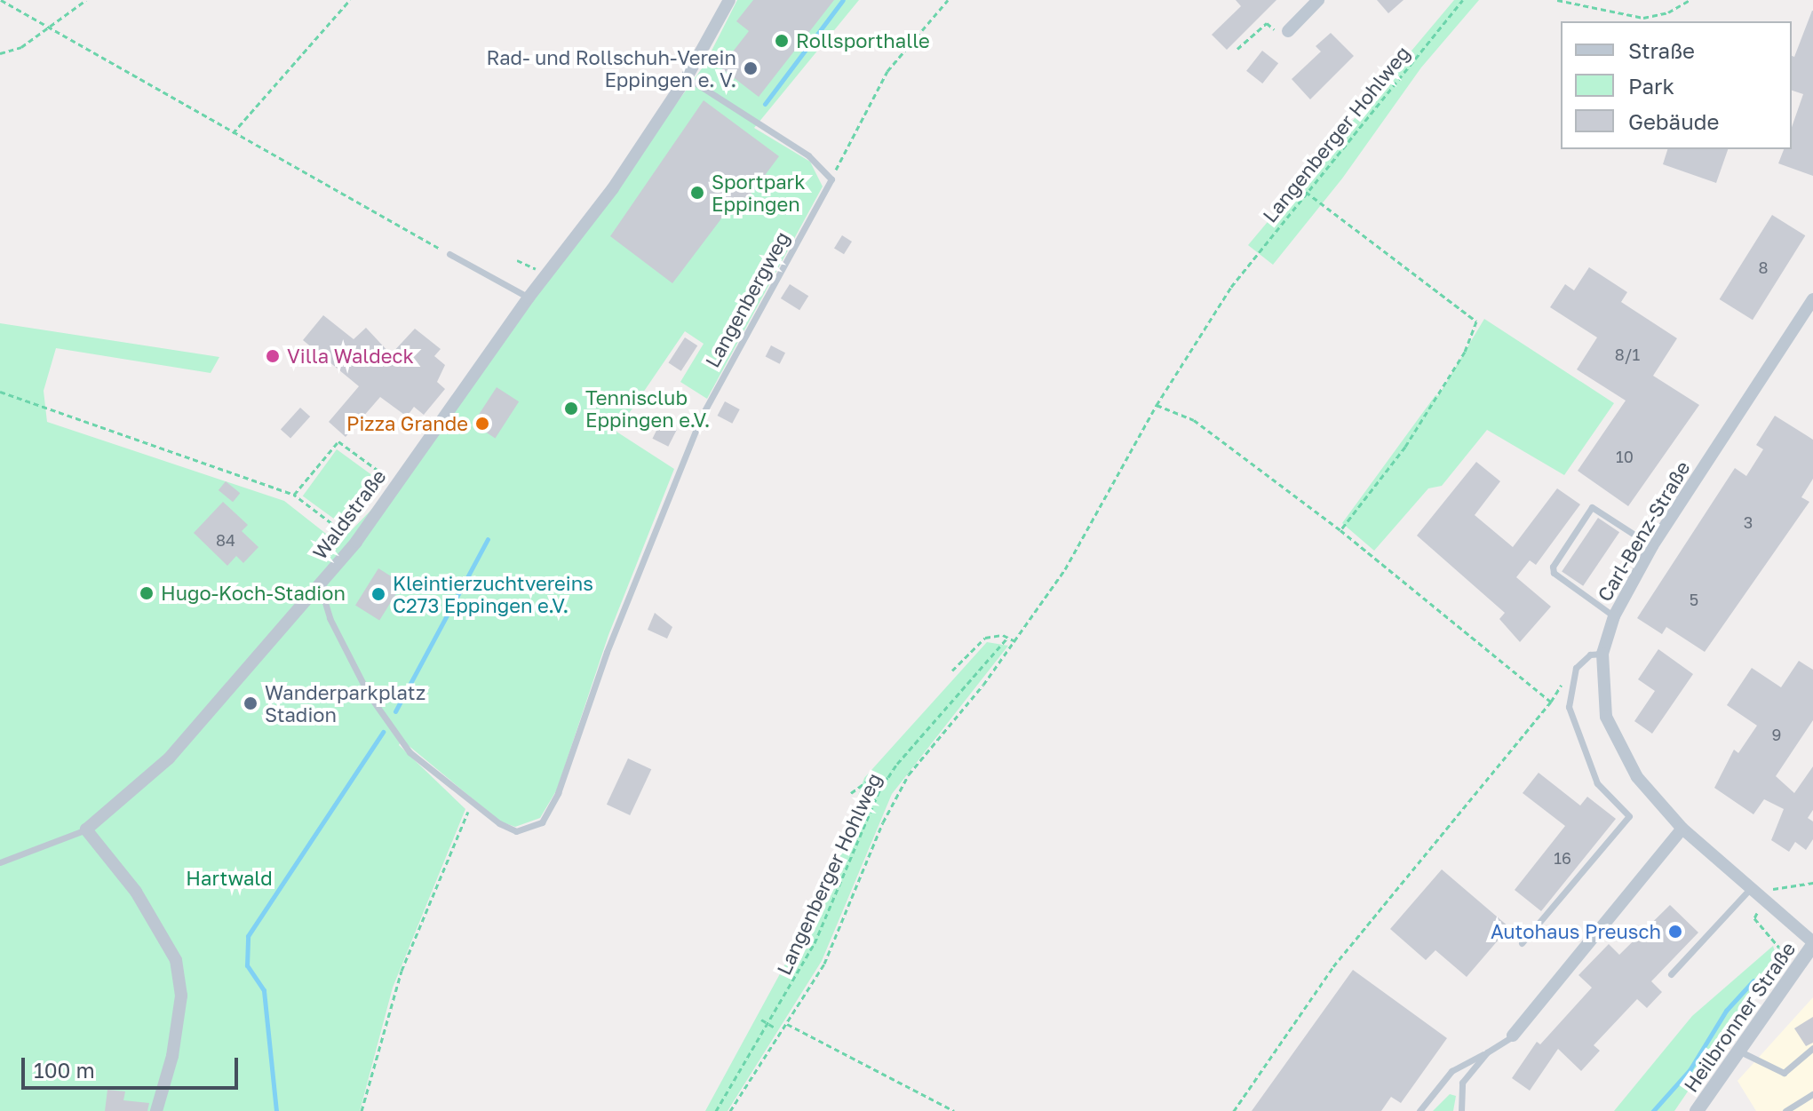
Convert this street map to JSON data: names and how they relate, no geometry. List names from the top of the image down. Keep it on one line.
{"streets":{"street":["Waldstraße","Carl-Benz-Straße","Heilbronner Straße"],"lane":["Langenbergweg"],"path":["Langenberger Hohlweg"]},"crossings":[["Langenbergweg","Waldstraße"],["Carl-Benz-Straße","Heilbronner Straße"]],"parks":["Hartwald"],"places":["Rollsporthalle","Rad- und Rollschuh-Verein Eppingen e. V.","Sportpark Eppingen","Villa Waldeck","Tennisclub Eppingen e.V.","Pizza Grande","Hugo-Koch-Stadion","Kleintierzuchtvereins C273 Eppingen e.V.","Wanderparkplatz Stadion","Autohaus Preusch"],"house_numbers":["8","8/1","10","3","84","5","9","16"],"legend":["Straße","Park","Gebäude"],"scale_bar":"100 m"}
